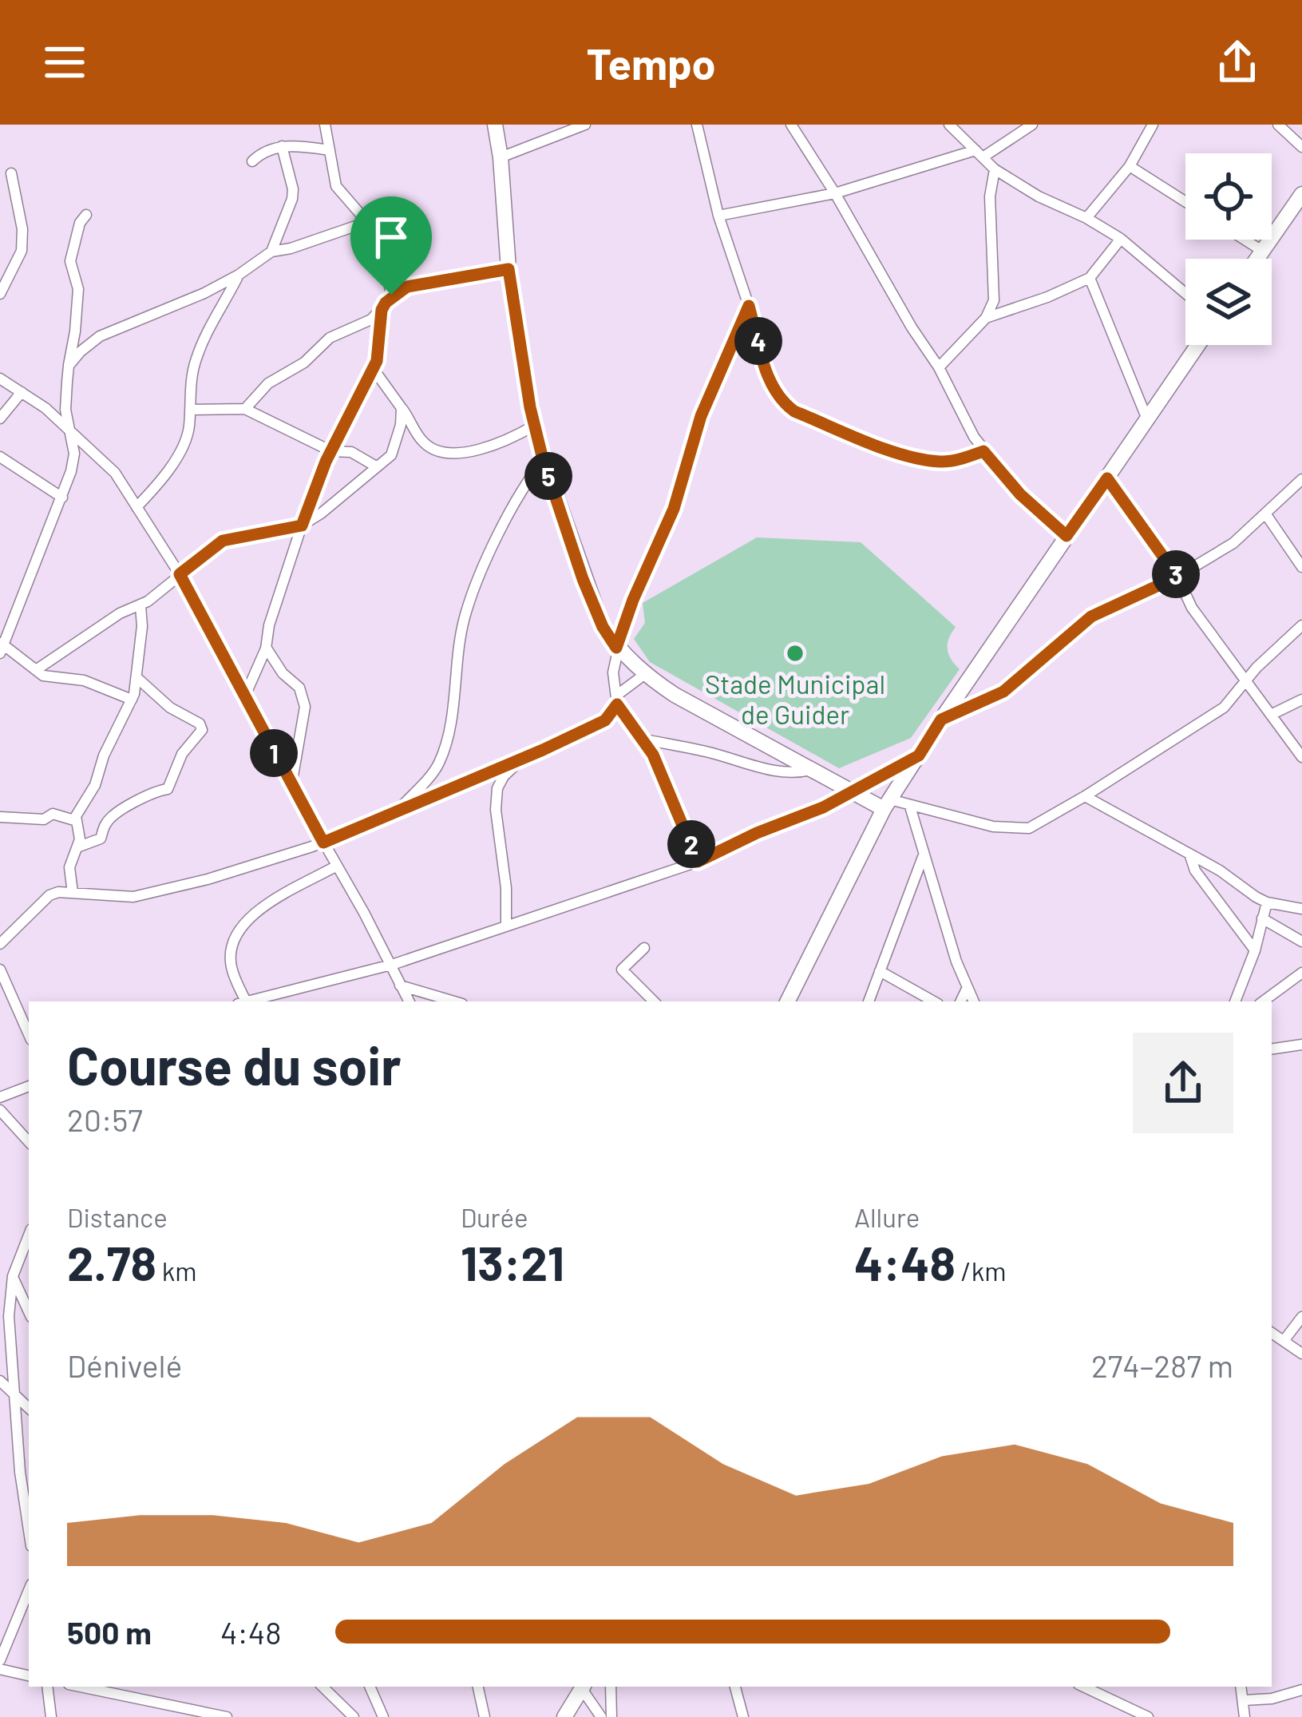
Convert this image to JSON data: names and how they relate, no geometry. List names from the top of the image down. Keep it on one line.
{"places":["Stade Municipal de Guider"],"page":{"header":"Tempo","pins":["4","5","3","1","2"],"heading":["Course du soir","20:57"],"stats":[["Distance","2.78 km"],["Durée","13:21"],["Allure","4:48 /km"]],"chart":["Dénivelé","274–287 m"],"list":[{"name":"500 m","note":"4:48"}]}}
